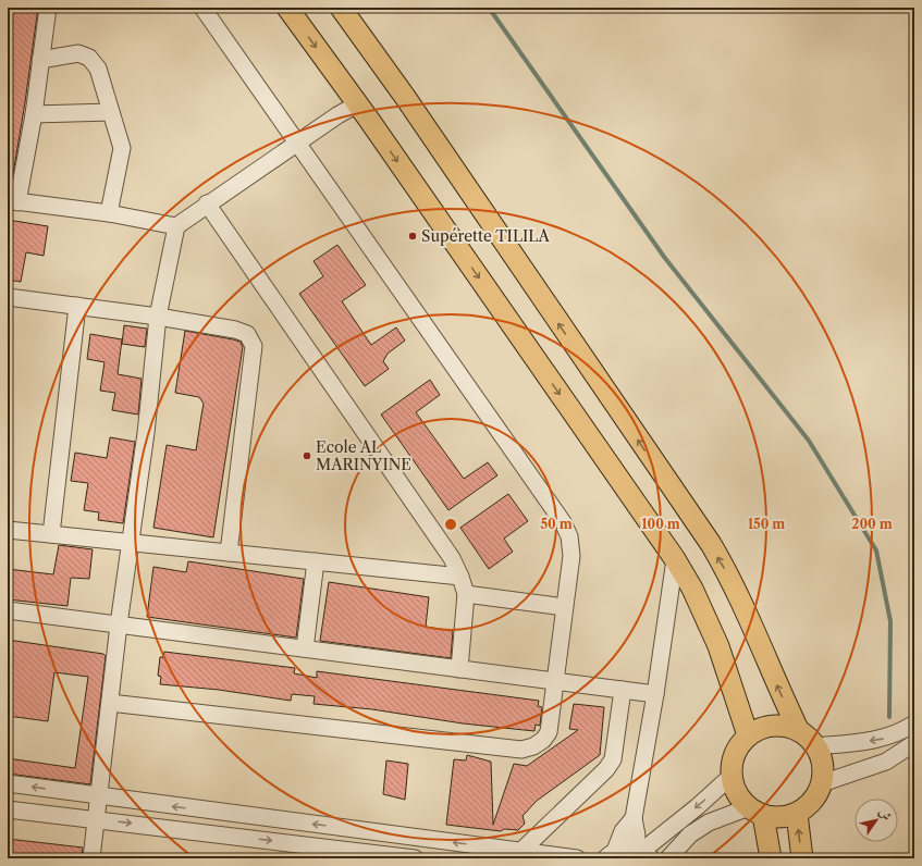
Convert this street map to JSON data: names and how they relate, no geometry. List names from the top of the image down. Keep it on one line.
{"places":["Supérette TILILA","Ecole AL MARINYINE"],"north":"top right","rings":["50 m","100 m","150 m","200 m"]}
